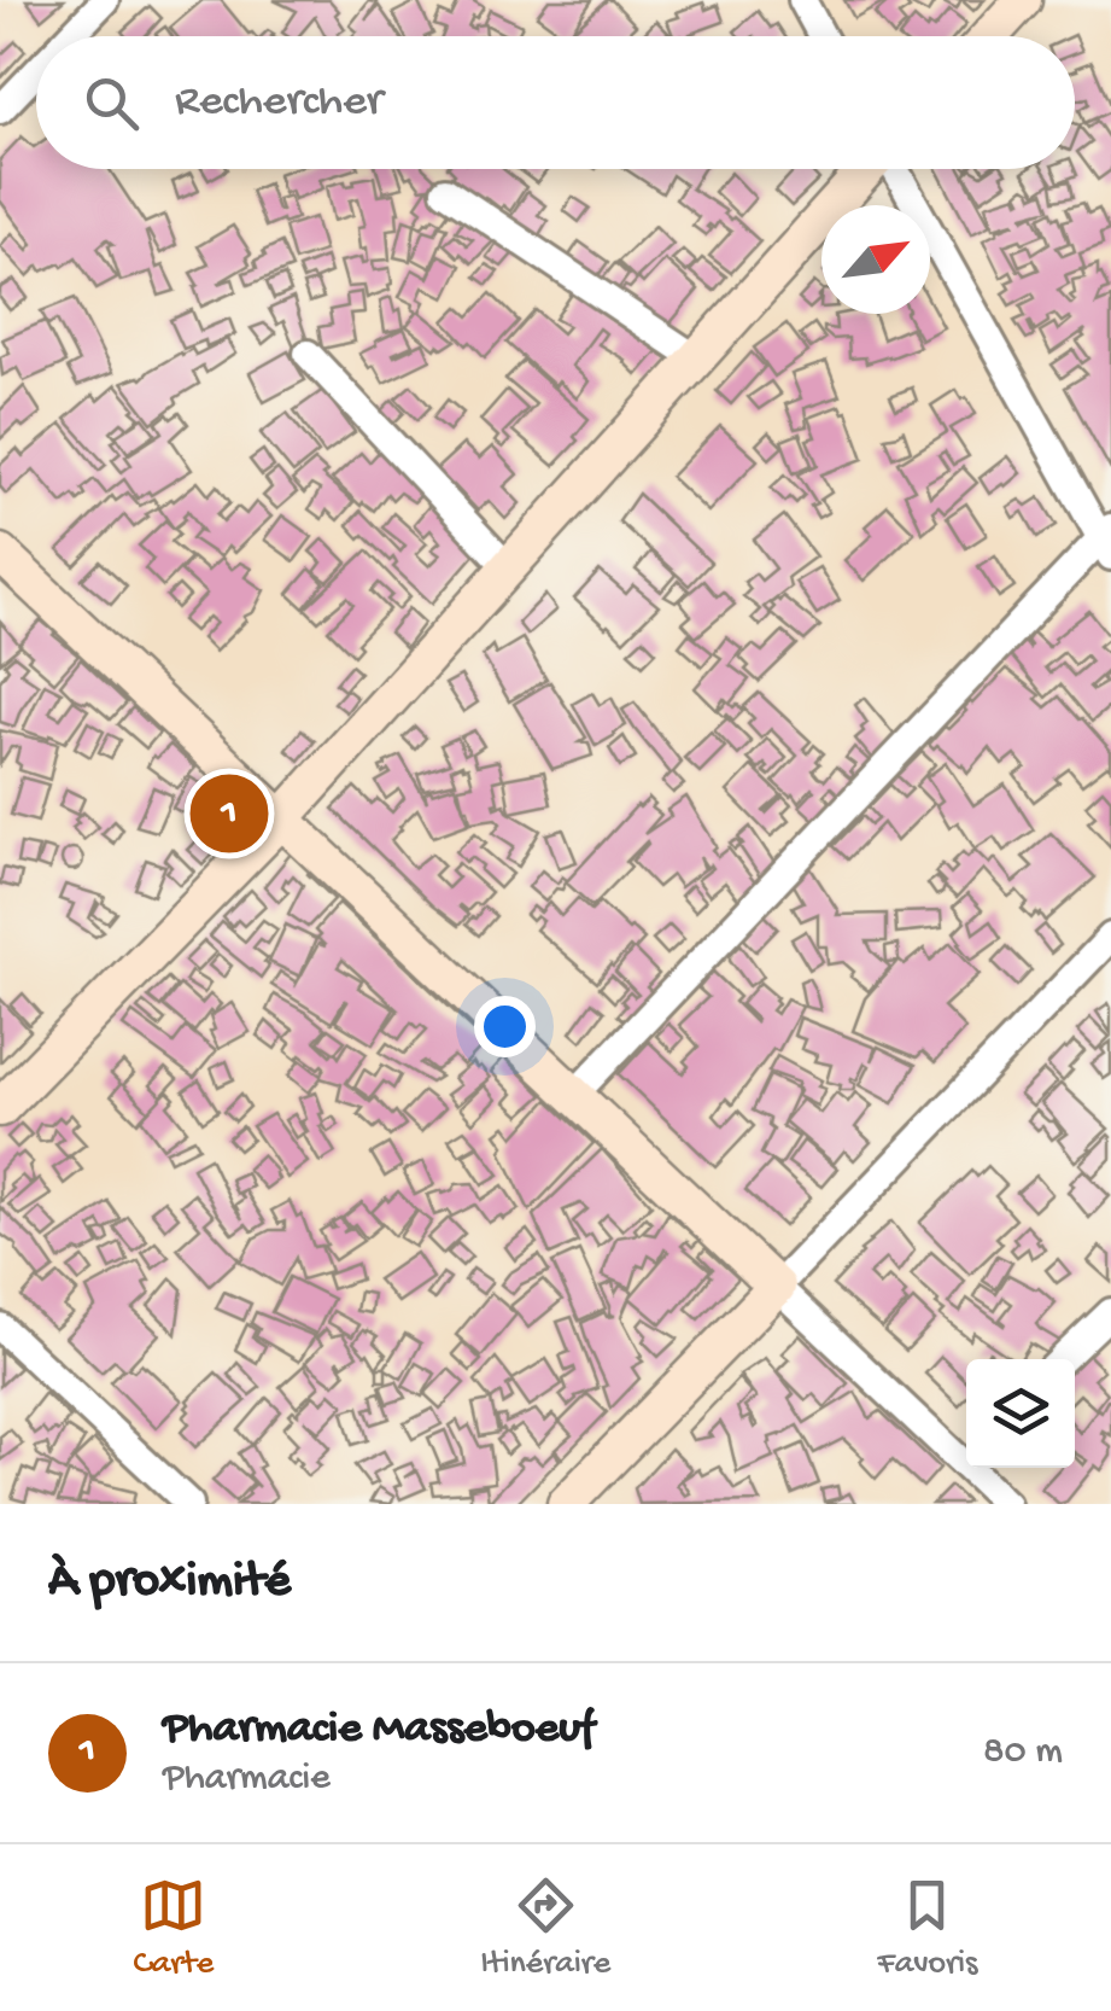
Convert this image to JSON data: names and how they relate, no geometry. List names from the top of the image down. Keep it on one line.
{"north":"top right","page":{"search":"Rechercher","pins":"1","heading":"À proximité","list":[{"mark":"1","name":"Pharmacie Masseboeuf","note":"Pharmacie","value":"80 m"}],"nav":["Carte","Itinéraire","Favoris"]}}
